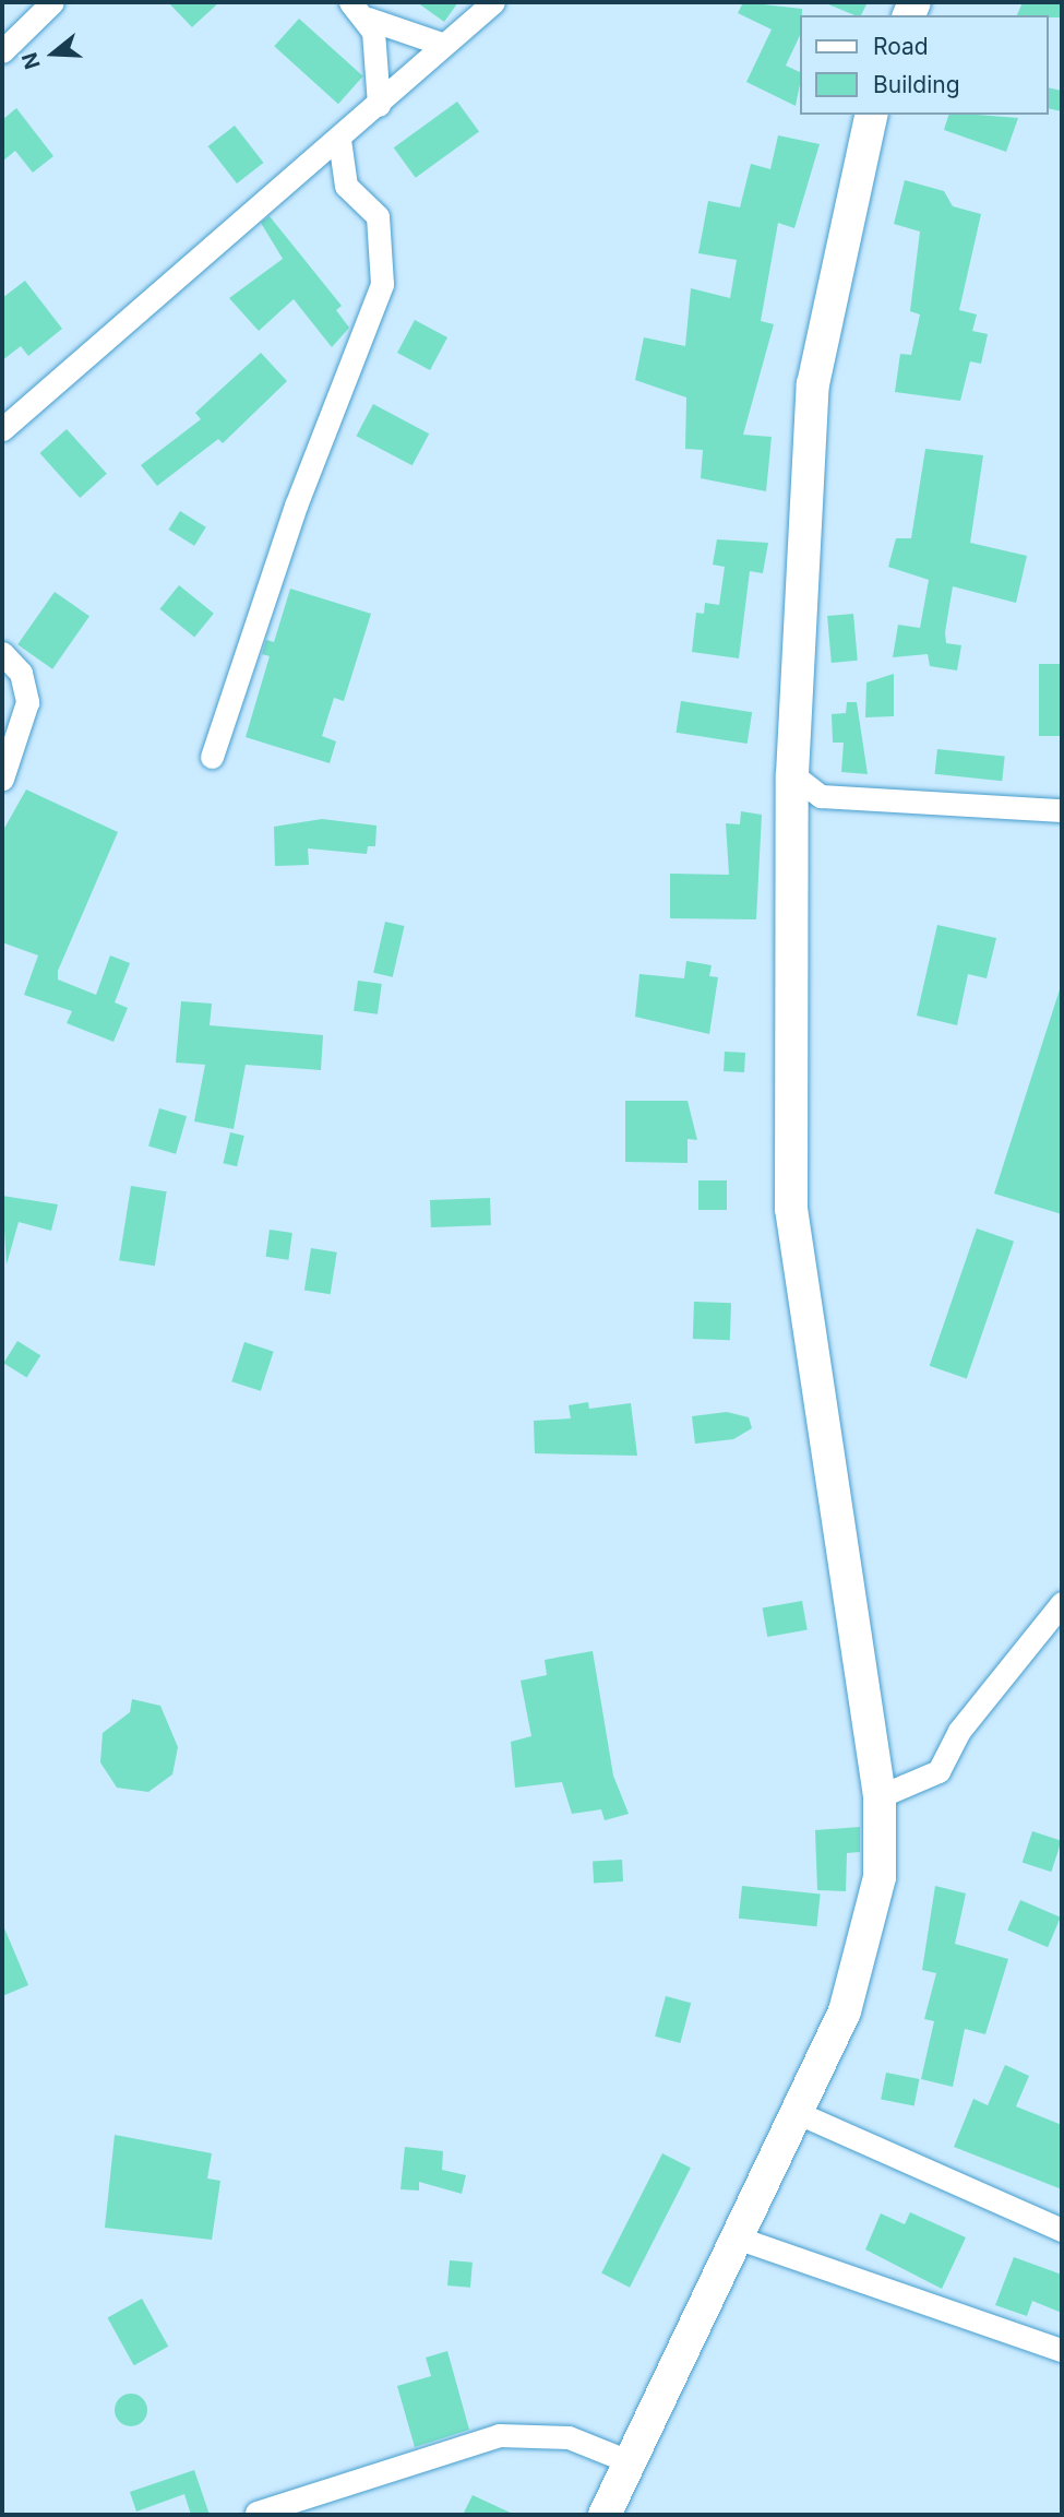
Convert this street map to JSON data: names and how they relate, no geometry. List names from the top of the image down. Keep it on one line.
{"legend":["Road","Building"],"north":"left"}
